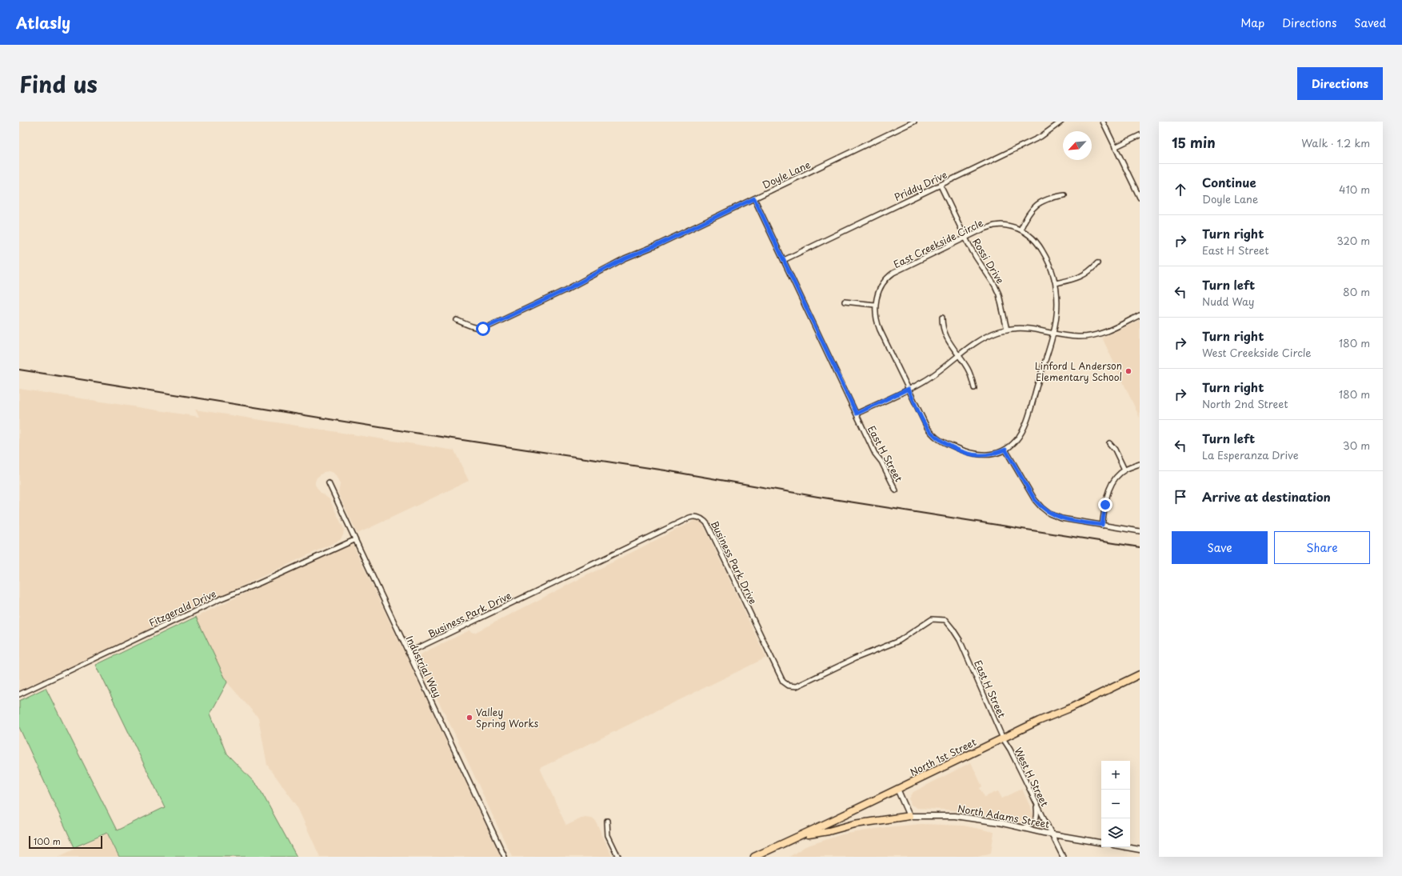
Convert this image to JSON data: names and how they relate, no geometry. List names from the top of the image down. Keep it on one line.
{"streets":{"main road":["North 1st Street"],"street":["Doyle Lane","Priddy Drive","East Creekside Circle","Rossi Drive","East H Street","Business Park Drive","Fitzgerald Drive","Industrial Way","West H Street","North Adams Street"]},"crossings":[["Doyle Lane","East H Street"],["Priddy Drive","Rossi Drive"],["Priddy Drive","East H Street"],["East Creekside Circle","Rossi Drive"],["East H Street","Business Park Drive"],["East H Street","North 1st Street"],["East H Street","West H Street"],["Business Park Drive","Industrial Way"],["Fitzgerald Drive","Industrial Way"],["North 1st Street","West H Street"],["West H Street","North Adams Street"]],"places":["Linford L Anderson Elementary School","Valley Spring Works"],"scale_bar":"100 m","north":"bottom left","page":{"header":"Atlasly","nav":["Map","Directions","Saved"],"title":"Find us","buttons":["Directions",["Save","Share"]],"heading":["15 min","Walk · 1.2 km"],"list":[["Continue","Doyle Lane","410 m"],["Turn right","East H Street","320 m"],["Turn left","Nudd Way","80 m"],["Turn right","West Creekside Circle","180 m"],["Turn right","North 2nd Street","180 m"],["Turn left","La Esperanza Drive","30 m"],"Arrive at destination"],"map_buttons":["+","−"],"scale":"100 m"}}
